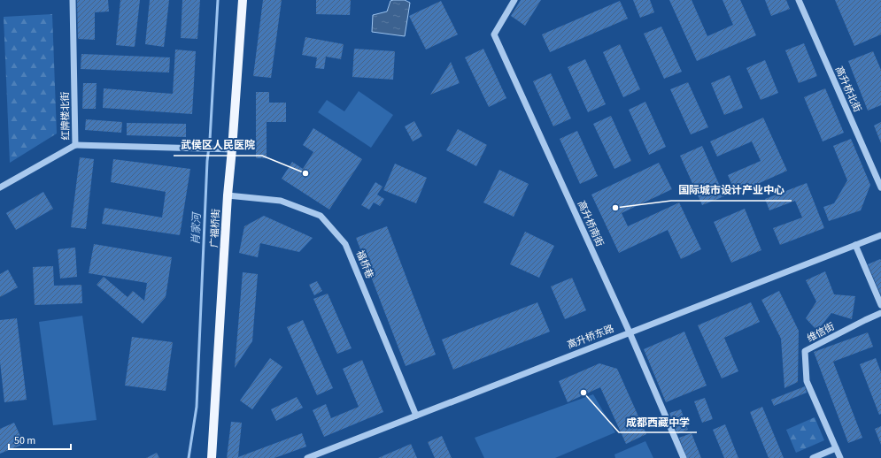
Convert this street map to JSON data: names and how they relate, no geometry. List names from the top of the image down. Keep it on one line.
{"streets":{"main road":["广福桥街"],"street":["高升桥北街","红牌楼北街","高升桥南街","福桥巷","维信街","高升桥东路"]},"crossings":[["高升桥南街","高升桥东路"],["广福桥街","福桥巷"],["福桥巷","高升桥东路"]],"water":["肖家河"],"places":["武侯区人民医院","国际城市设计产业中心","成都西藏中学"],"scale_bar":"50 m"}
